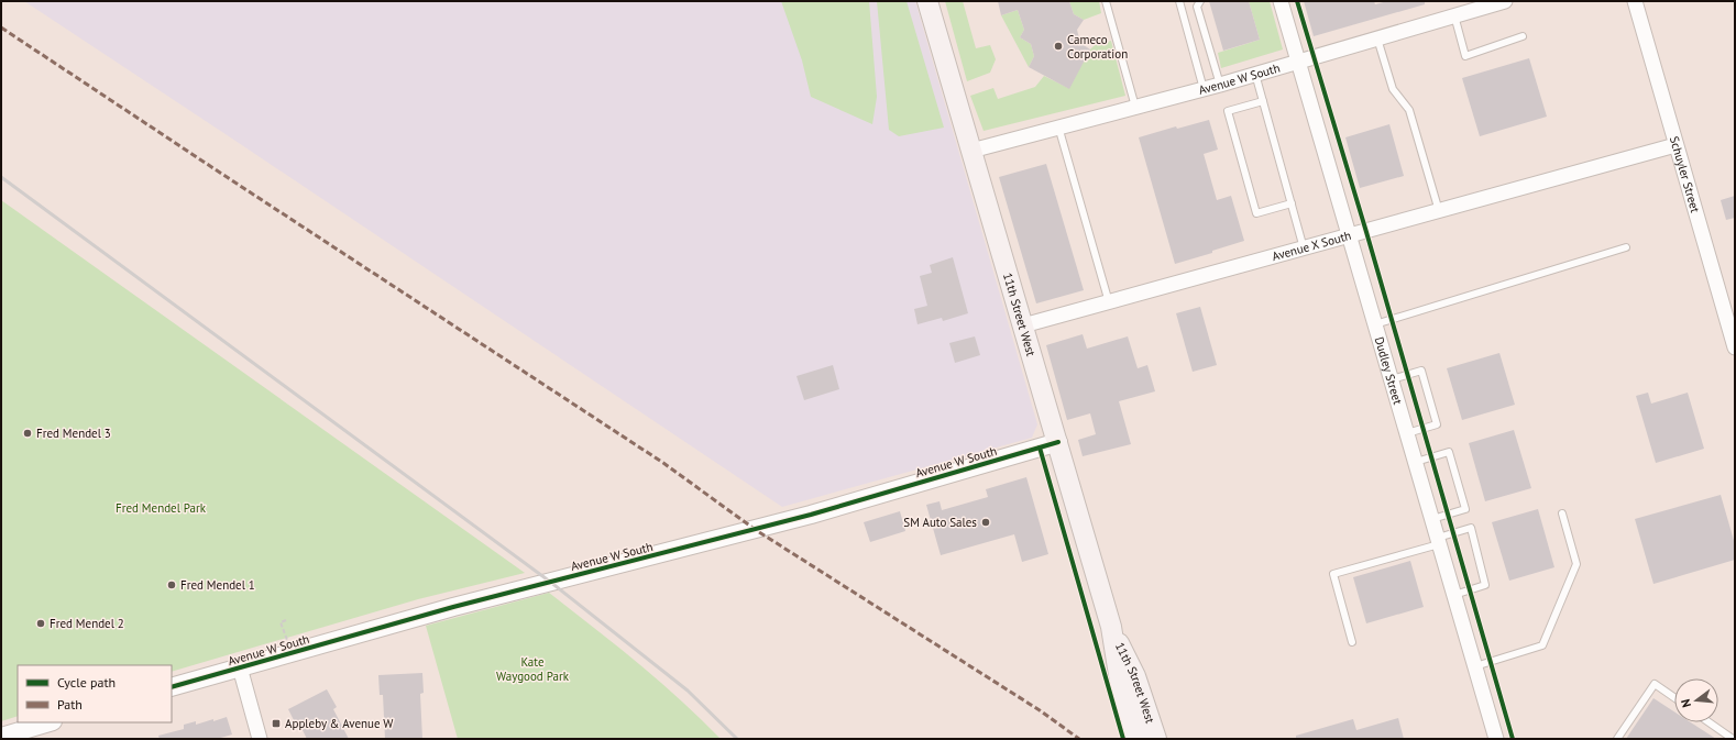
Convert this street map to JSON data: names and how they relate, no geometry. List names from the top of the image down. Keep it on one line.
{"streets":{"main road":["11th Street West"],"street":["Avenue W South","Schuyler Street","Avenue X South","Dudley Street"]},"crossings":[["Avenue W South","11th Street West"],["Avenue W South","Dudley Street"],["Schuyler Street","Avenue X South"],["Avenue X South","11th Street West"],["Avenue X South","Dudley Street"]],"parks":["Fred Mendel Park","Kate Waygood Park"],"places":{"other":["Cameco Corporation","Fred Mendel 3","SM Auto Sales","Fred Mendel 1","Fred Mendel 2"],"transit":["Appleby & Avenue W"]},"legend":["Cycle path","Path"],"north":"left"}
